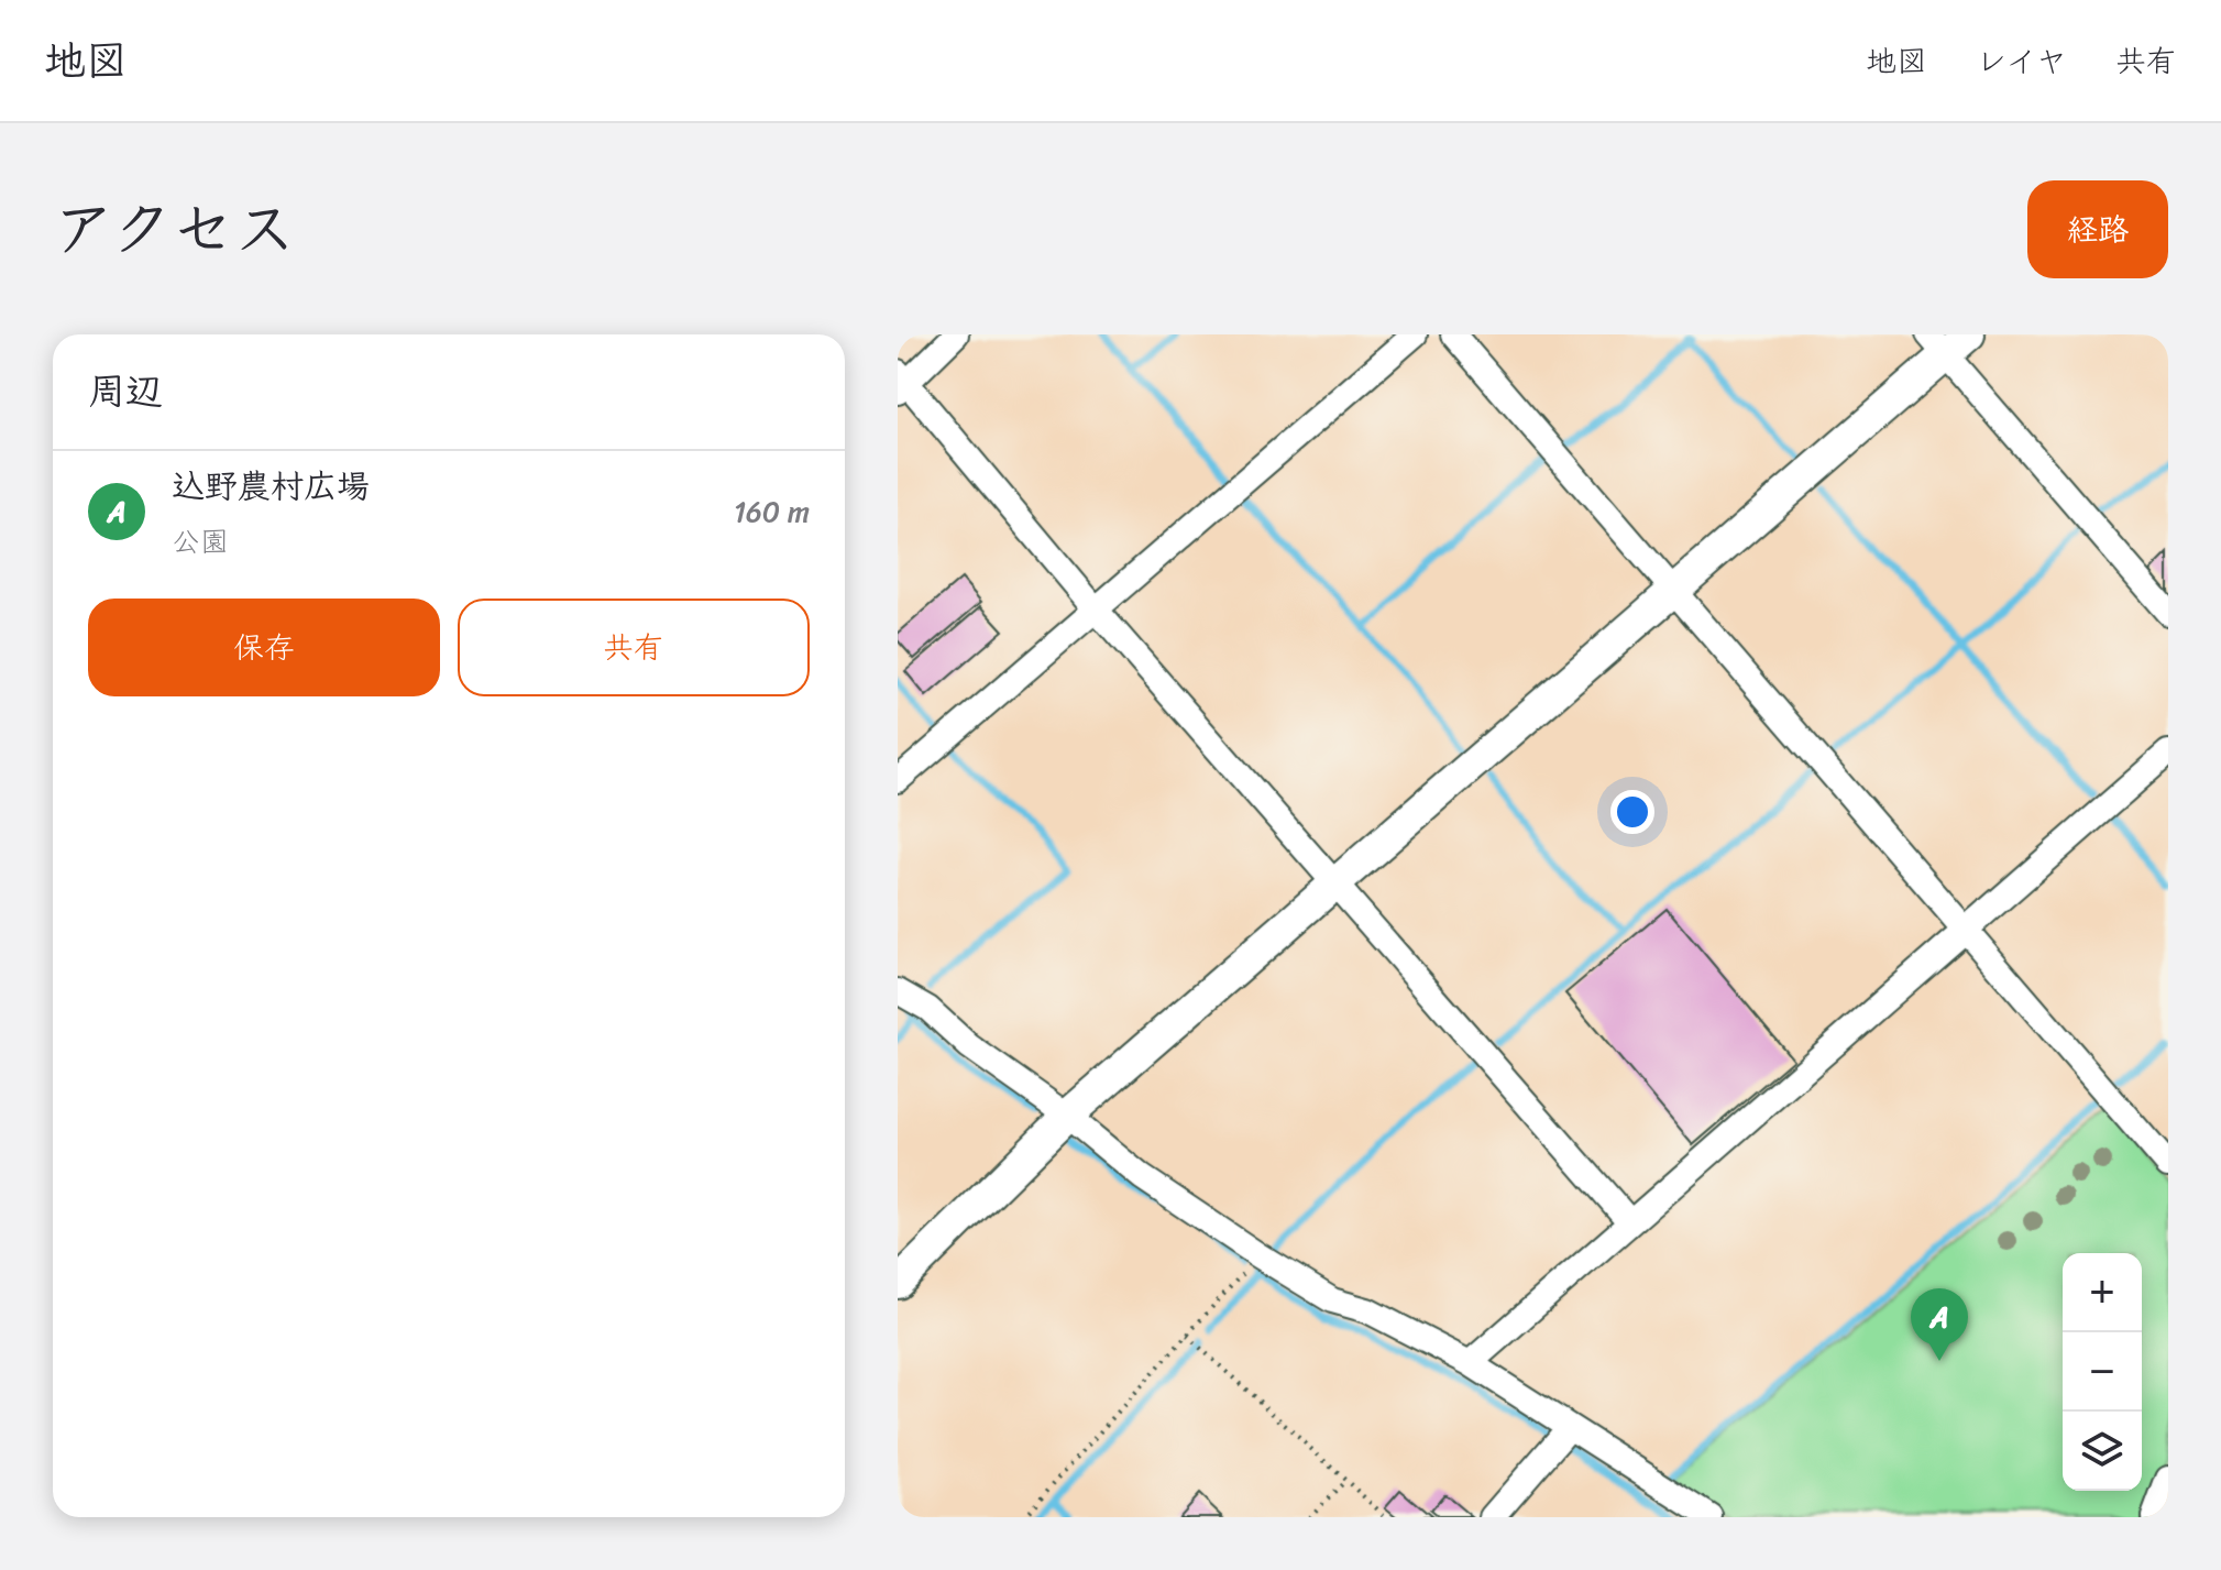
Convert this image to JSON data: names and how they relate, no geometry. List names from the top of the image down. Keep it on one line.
{"page":{"header":"地図","nav":["地図","レイヤ","共有"],"title":"アクセス","buttons":["経路",["保存","共有"]],"heading":"周辺","list":[{"mark":"A","name":"込野農村広場","note":"公園","value":"160 m"}],"map_buttons":["+","−"],"pins":"A"}}
